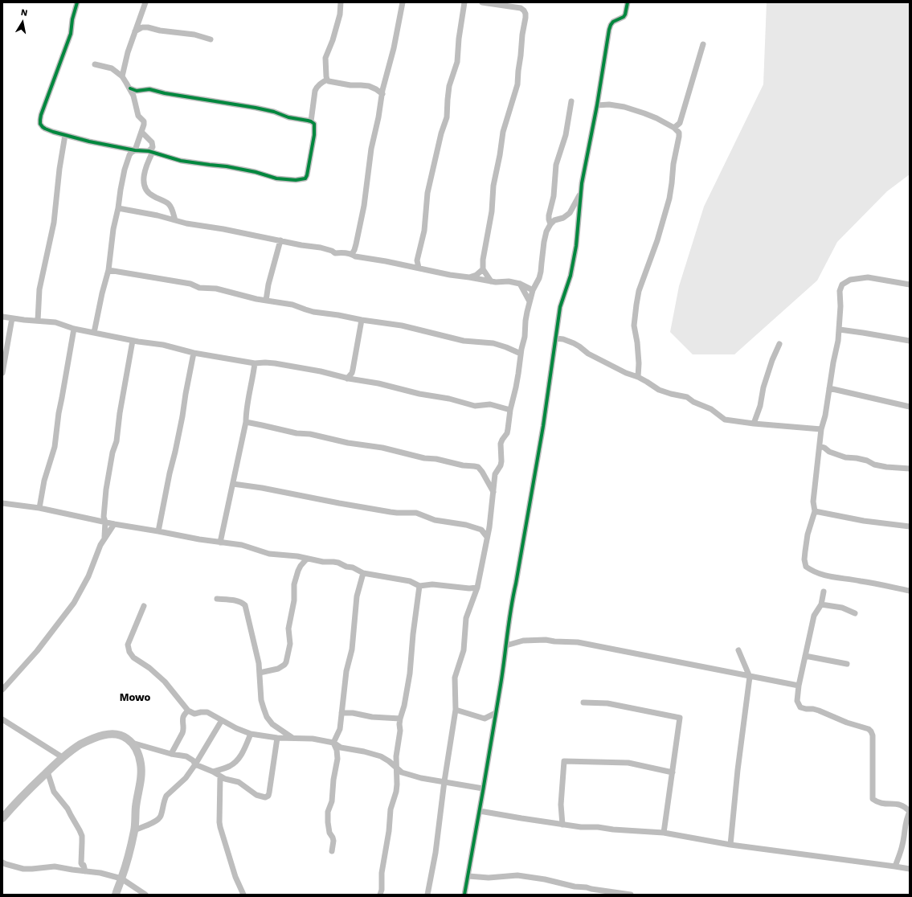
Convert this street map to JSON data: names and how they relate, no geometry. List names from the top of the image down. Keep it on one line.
{"districts":["Mowo"],"north":"top"}
